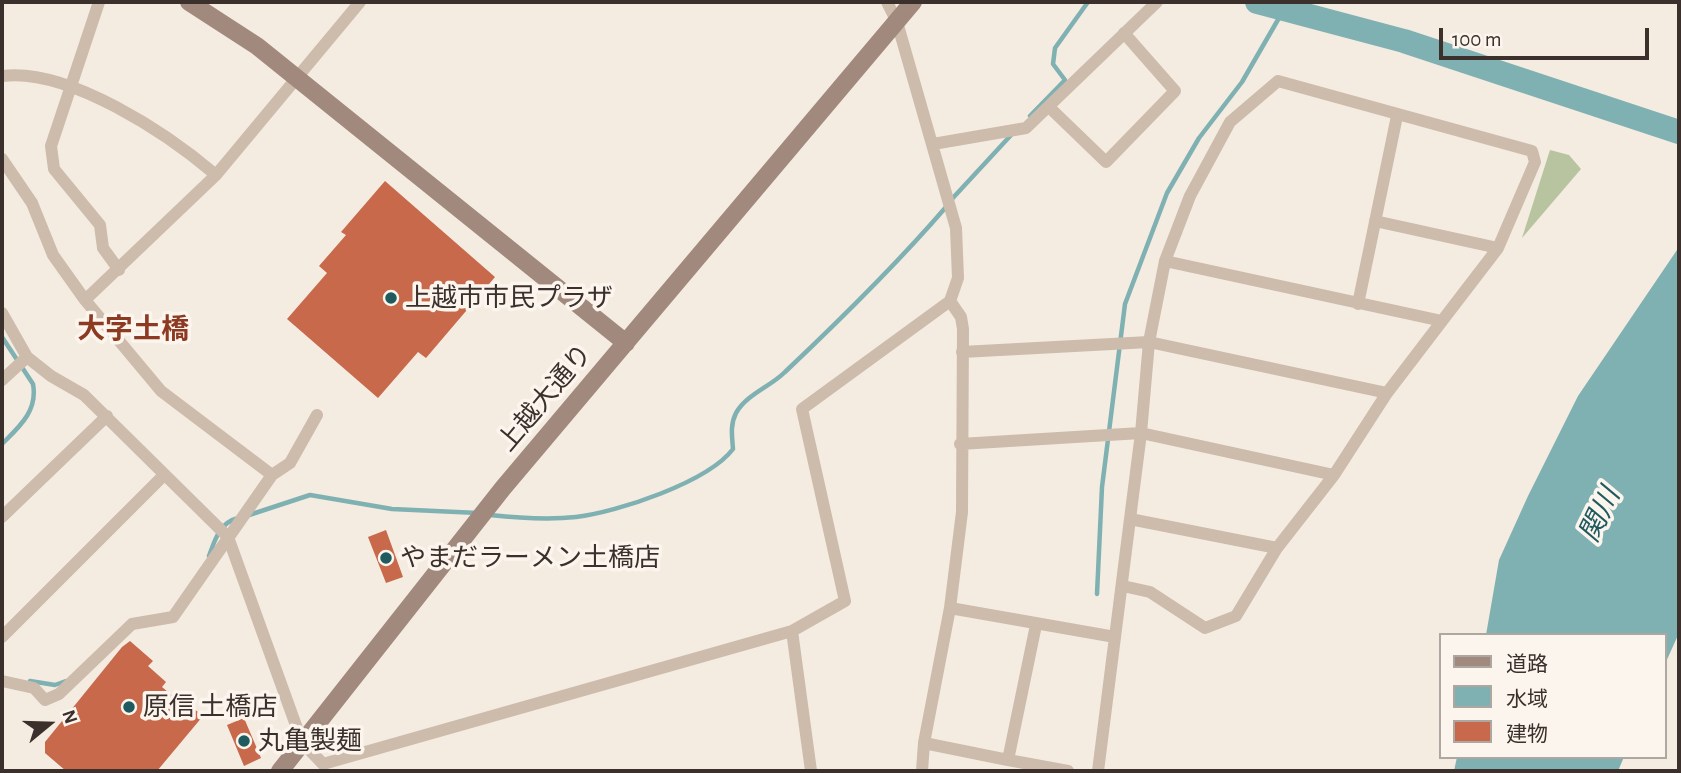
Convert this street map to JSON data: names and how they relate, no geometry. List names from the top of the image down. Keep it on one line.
{"streets":{"main road":["上越大通り"]},"districts":["大字土橋"],"water":["関川"],"places":["上越市市民プラザ","やまだラーメン土橋店","原信 土橋店","丸亀製麺"],"legend":["道路","水域","建物"],"scale_bar":"100 m","north":"right"}
